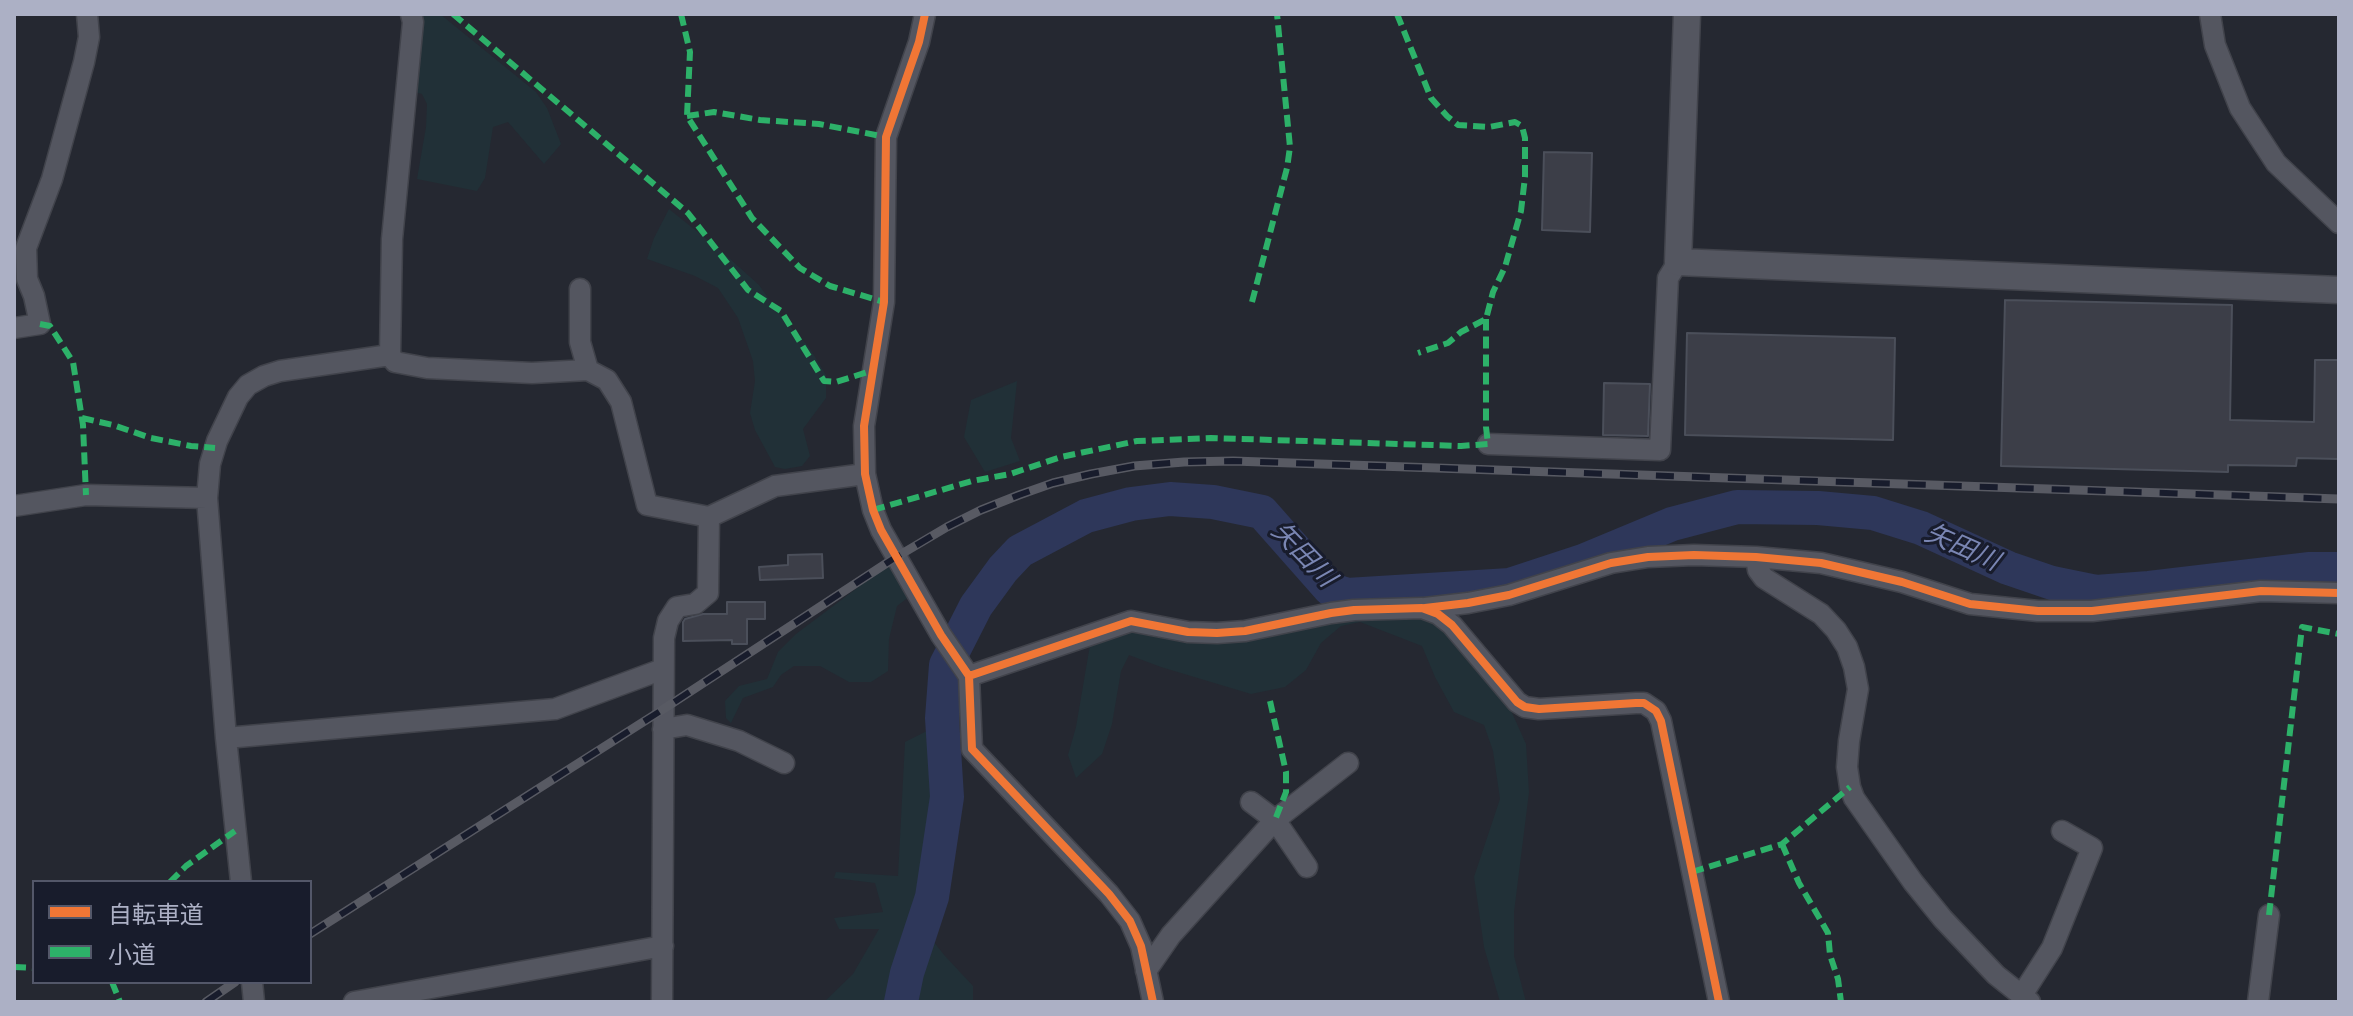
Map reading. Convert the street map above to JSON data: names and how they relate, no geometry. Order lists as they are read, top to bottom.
{
  "water": ["矢田川"],
  "legend": ["自転車道", "小道"]
}
